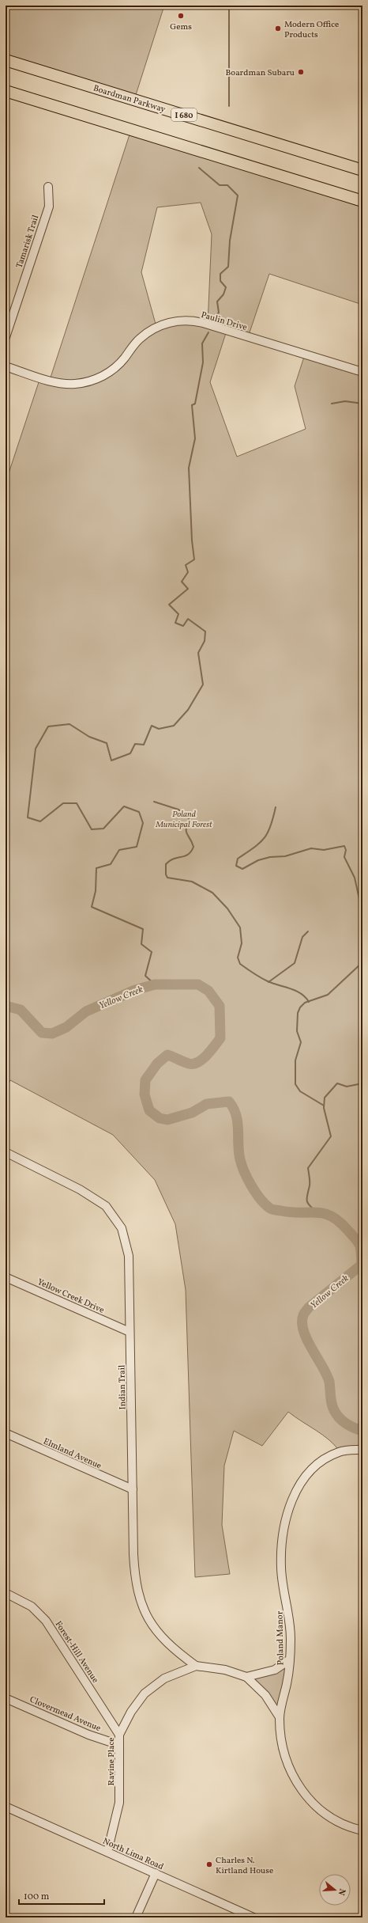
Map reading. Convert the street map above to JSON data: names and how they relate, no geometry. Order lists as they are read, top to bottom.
{
  "streets": {
    "highway": ["Boardman Parkway", "I 680"],
    "street": [
      "Tamarisk Trail",
      "Paulin Drive",
      "Yellow Creek Drive",
      "Indian Trail",
      "Elmland Avenue",
      "Poland Manor",
      "Forest-Hill Avenue",
      "Clovermead Avenue",
      "Ravine Place",
      "North Lima Road"
    ]
  },
  "crossings": [
    ["Yellow Creek Drive", "Indian Trail"],
    ["Indian Trail", "Elmland Avenue"],
    ["Indian Trail", "Ravine Place"],
    ["Poland Manor", "Ravine Place"],
    ["Forest-Hill Avenue", "Ravine Place"],
    ["Clovermead Avenue", "Ravine Place"],
    ["Ravine Place", "North Lima Road"]
  ],
  "water": ["Yellow Creek"],
  "parks": ["Poland Municipal Forest"],
  "places": [
    "Gems",
    "Modern Office Products",
    "Boardman Subaru",
    "Charles N. Kirtland House"
  ],
  "scale_bar": "100 m",
  "north": "right"
}
